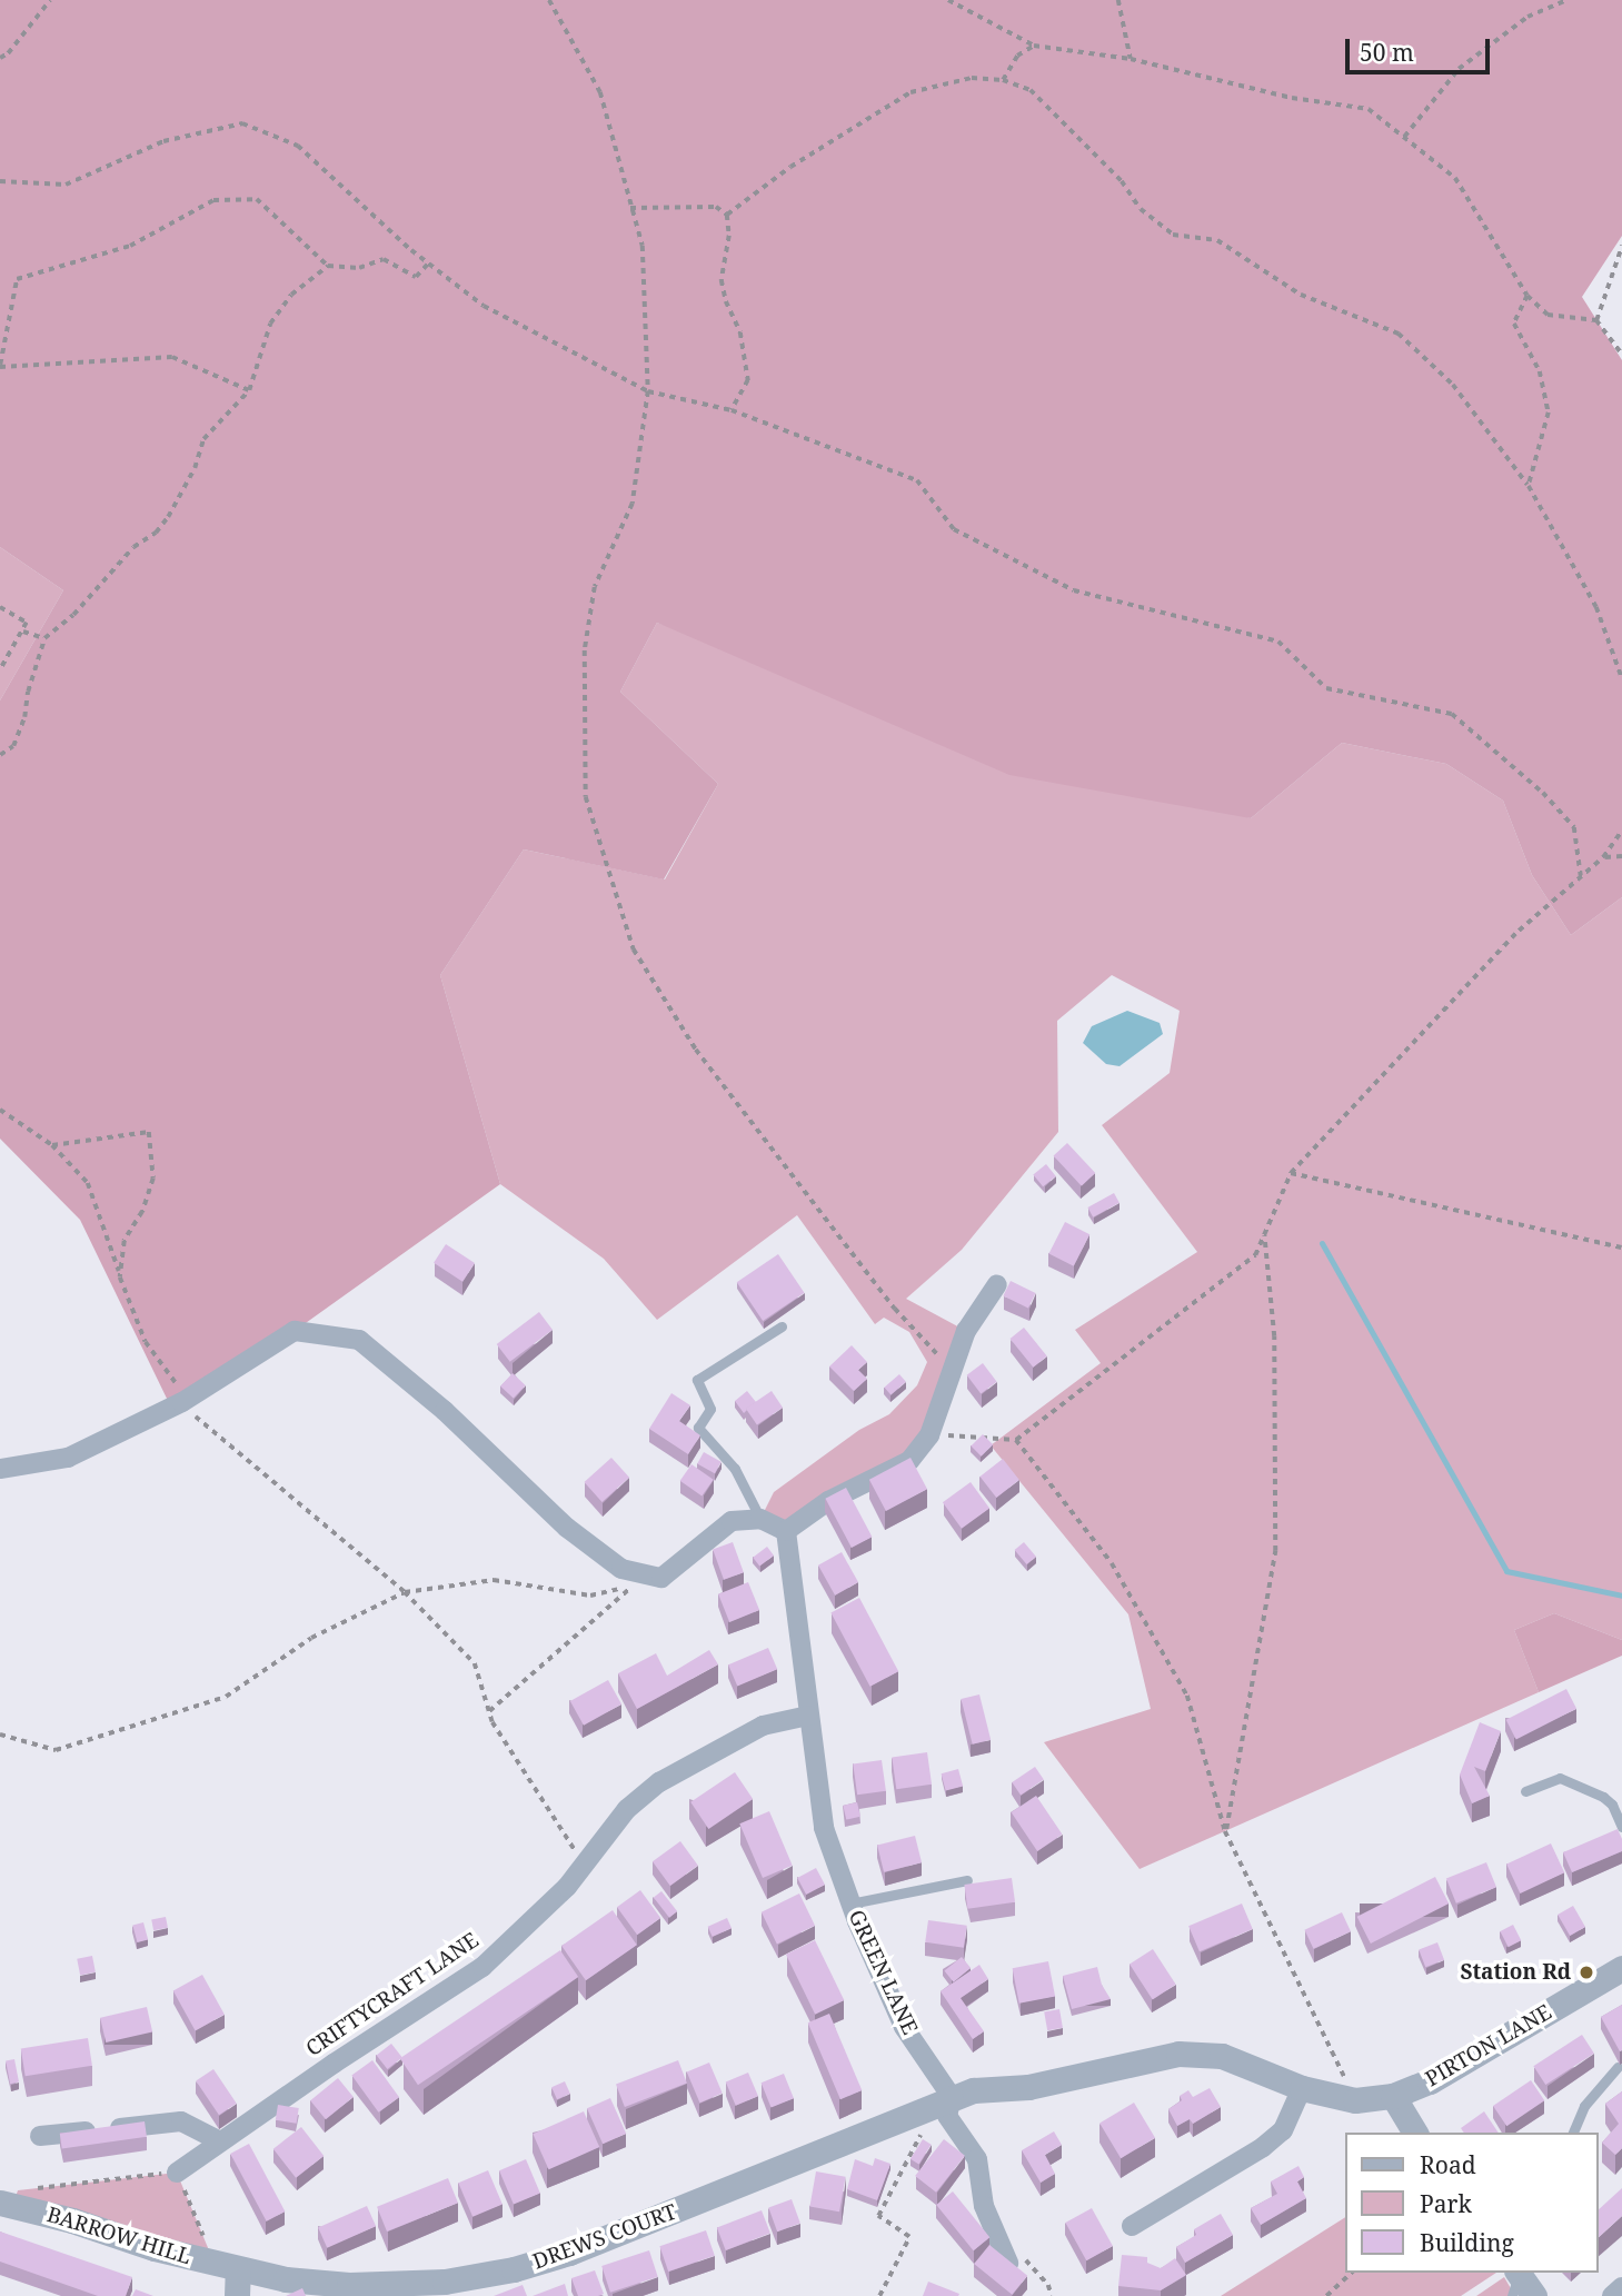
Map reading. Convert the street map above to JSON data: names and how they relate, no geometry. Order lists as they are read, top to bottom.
{
  "streets": {
    "street": [
      "GREEN LANE",
      "CRIFTYCRAFT LANE",
      "PIRTON LANE",
      "BARROW HILL",
      "DREWS COURT"
    ]
  },
  "crossings": [
    ["GREEN LANE", "CRIFTYCRAFT LANE"],
    ["GREEN LANE", "DREWS COURT"],
    ["BARROW HILL", "DREWS COURT"]
  ],
  "places": ["Station Rd"],
  "legend": ["Road", "Park", "Building"],
  "scale_bar": "50 m"
}
